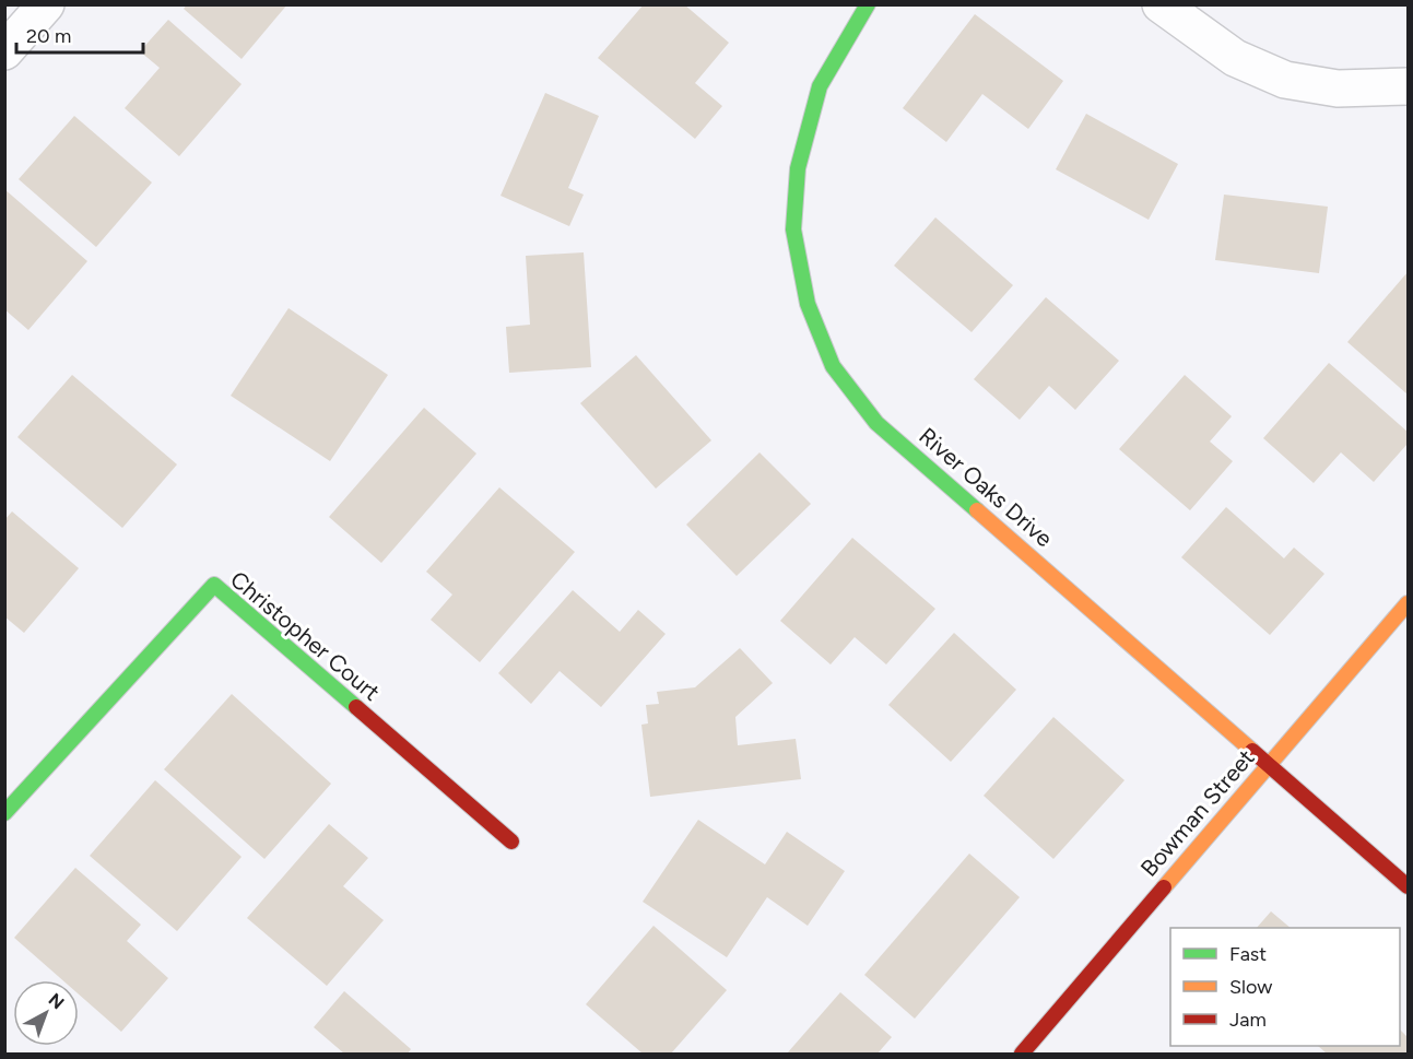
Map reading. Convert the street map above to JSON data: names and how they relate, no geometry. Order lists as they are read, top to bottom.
{
  "streets": {
    "street": ["River Oaks Drive", "Christopher Court", "Bowman Street"]
  },
  "crossings": [
    ["River Oaks Drive", "Bowman Street"]
  ],
  "legend": ["Fast", "Slow", "Jam"],
  "scale_bar": "20 m",
  "north": "top right"
}
